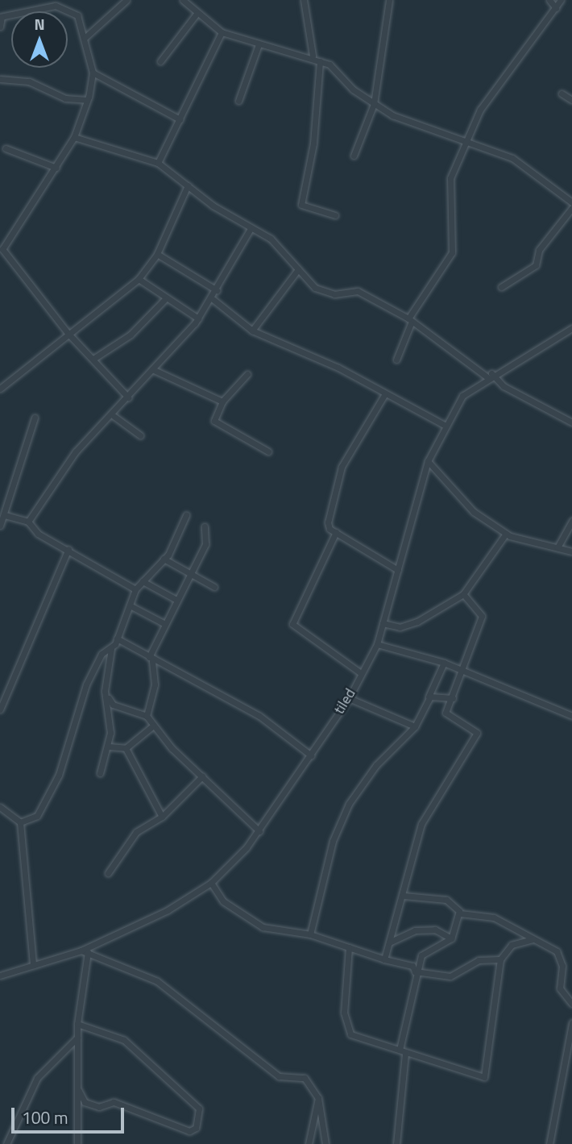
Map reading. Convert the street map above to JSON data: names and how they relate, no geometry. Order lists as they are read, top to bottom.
{
  "streets": {
    "street": ["tiled"]
  },
  "scale_bar": "100 m",
  "north": "top"
}
